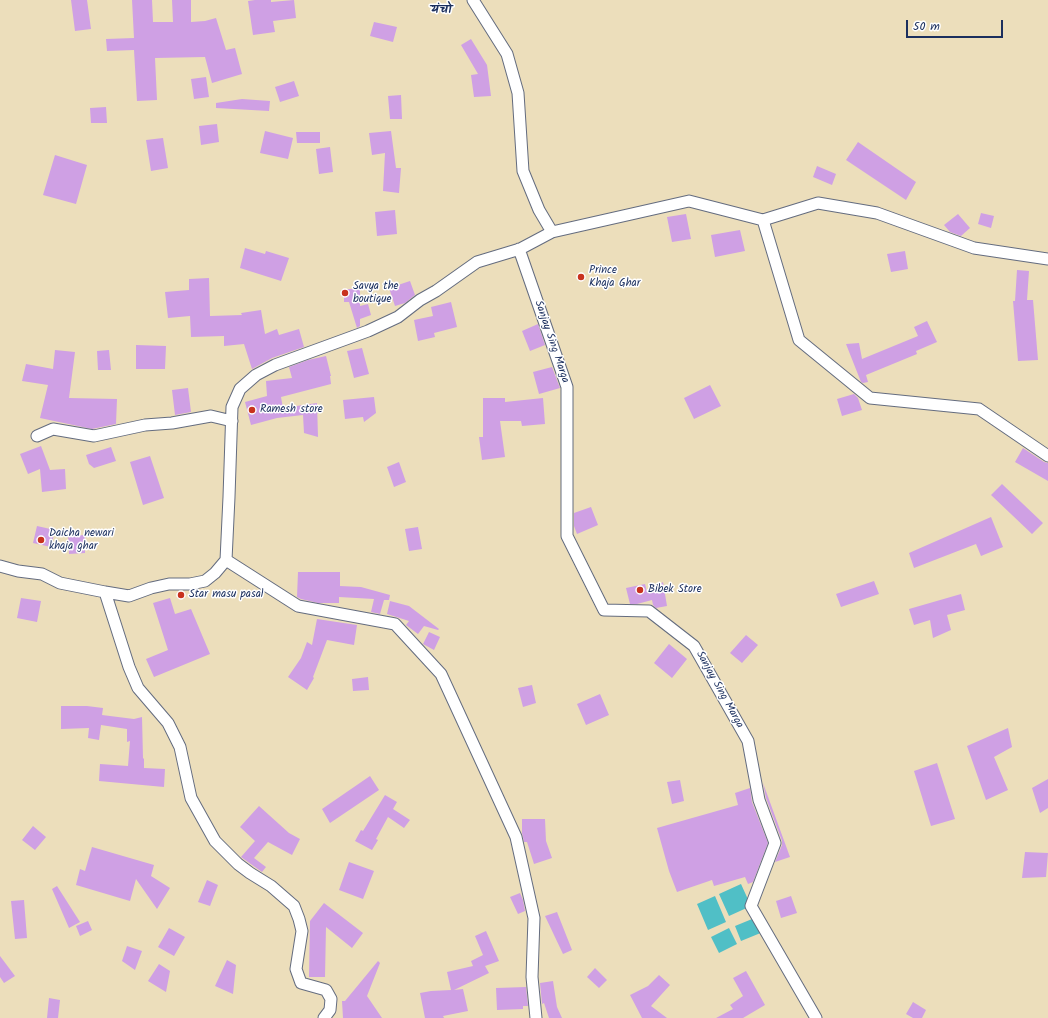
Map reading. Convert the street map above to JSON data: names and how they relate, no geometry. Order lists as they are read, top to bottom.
{
  "streets": {
    "street": ["Sanjay Sing Marga"]
  },
  "districts": ["यंचो"],
  "places": [
    "Prince Khaja Ghar",
    "Savya the boutique",
    "Ramesh store",
    "Daicha newari khaja ghar",
    "Bibek Store",
    "Star masu pasal"
  ],
  "scale_bar": "50 m"
}
